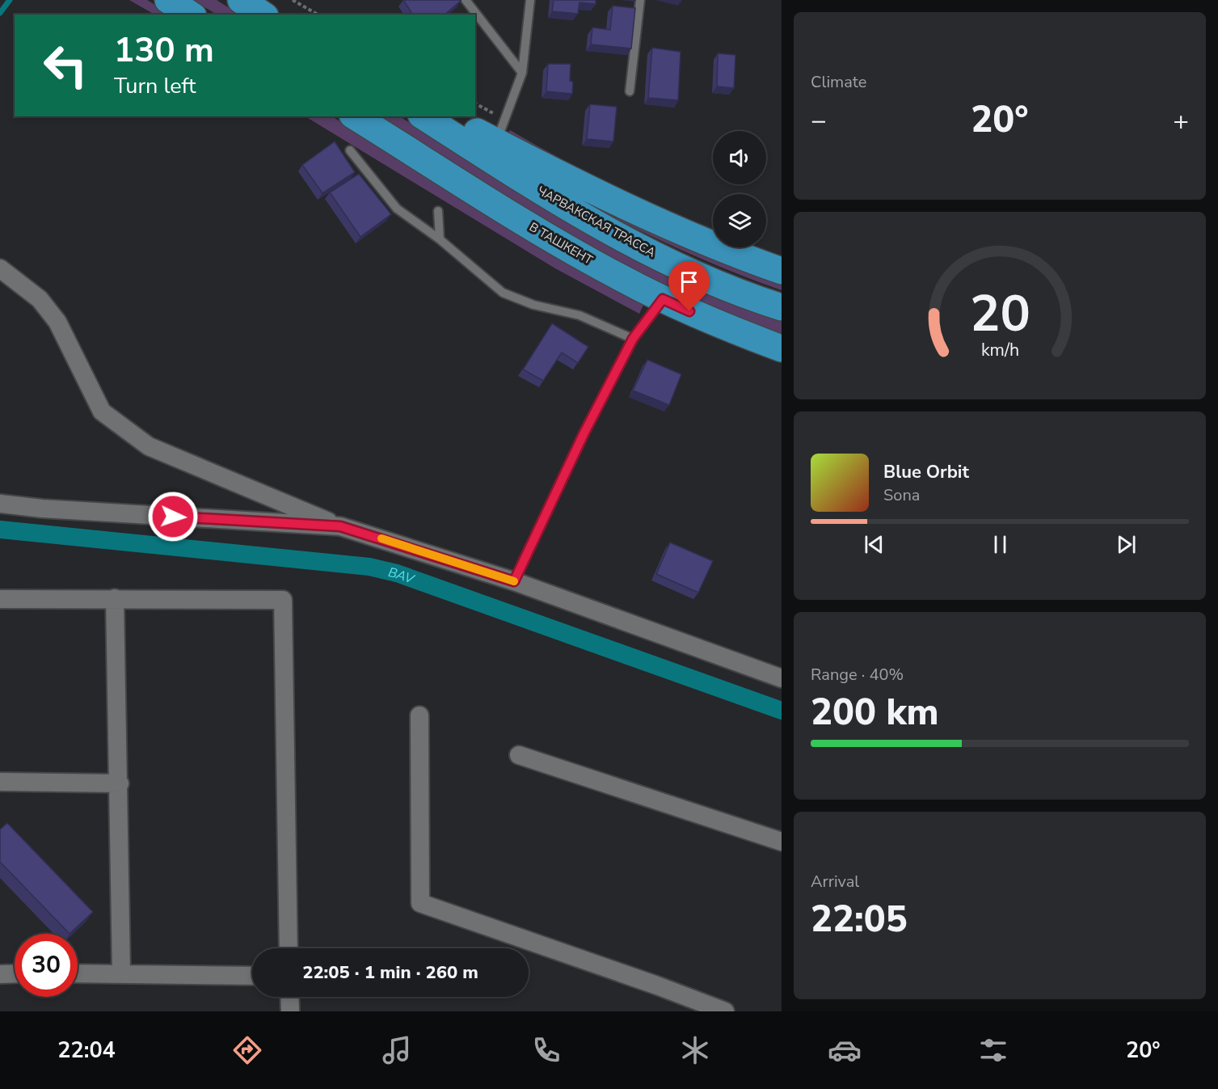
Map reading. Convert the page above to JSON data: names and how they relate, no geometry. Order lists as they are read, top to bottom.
{
  "streets": {
    "highway": ["ЧАРВАКСКАЯ ТРАССА", "В ТАШКЕНТ"]
  },
  "water": ["BAV"],
  "page": {
    "tile": [
      "Climate",
      ["Range · 40%", "200 km"],
      ["Arrival", "22:05"]
    ],
    "turn": ["130 m", "Turn left"],
    "heat": ["−", "20°", "+"],
    "song": ["Blue Orbit", "Sona"],
    "limit": "30",
    "trip": "22:05 · 1 min · 260 m",
    "tabs": ["22:04", "20°"],
    "gauge": ["20", "km/h"]
  }
}
